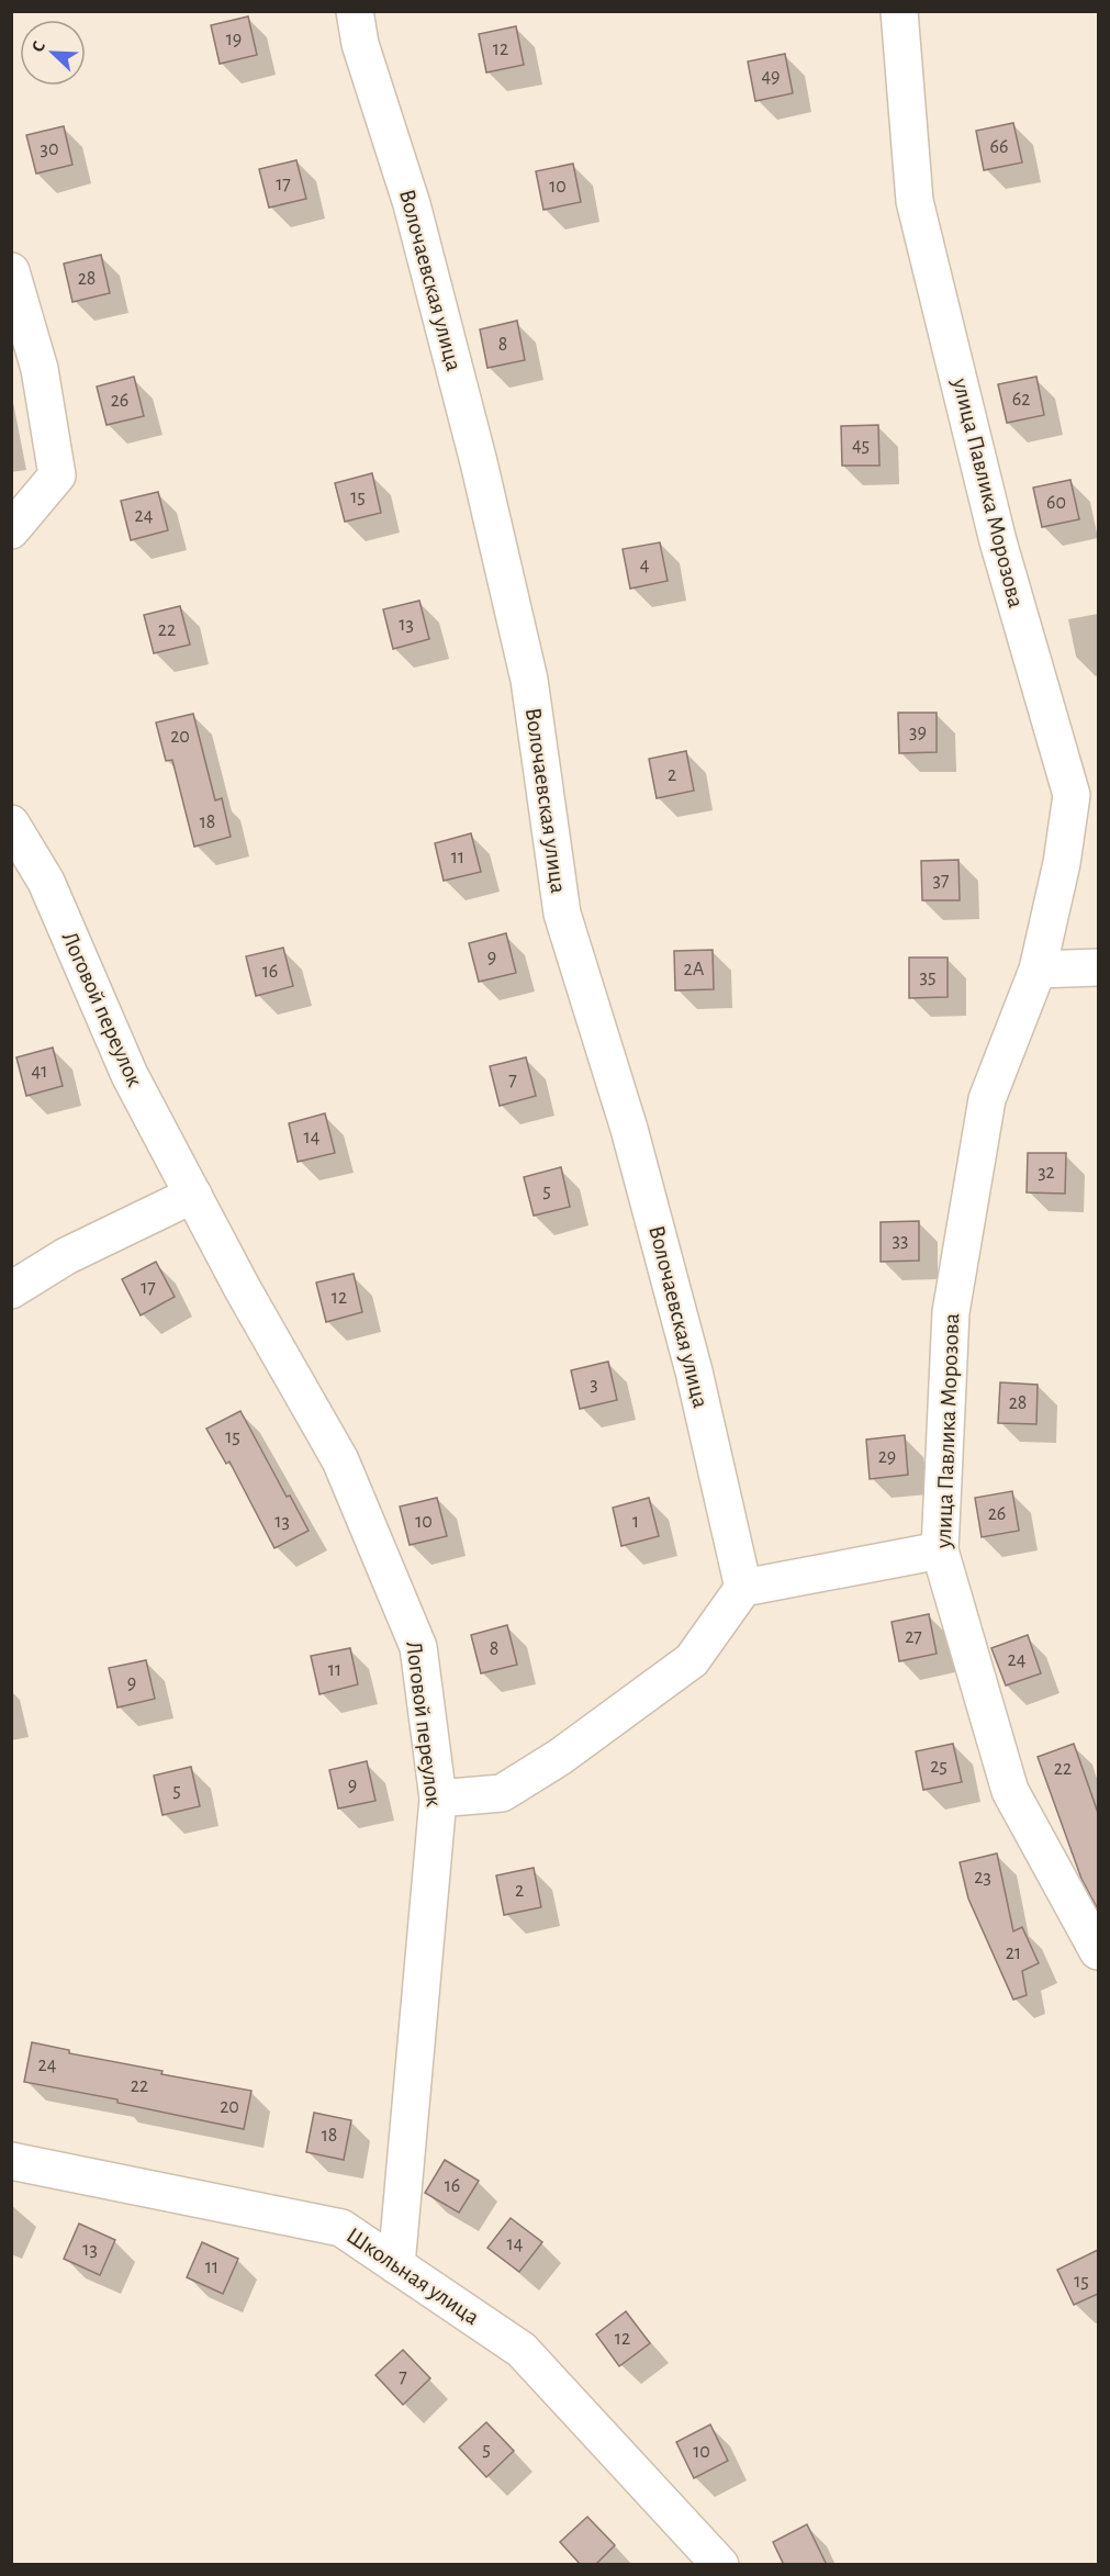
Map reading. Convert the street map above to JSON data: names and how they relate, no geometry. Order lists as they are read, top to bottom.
{
  "streets": {
    "street": [
      "Волочаевская улица",
      "улица Павлика Морозова",
      "Логовой переулок",
      "Школьная улица"
    ]
  },
  "crossings": [
    ["Логовой переулок", "Школьная улица"]
  ],
  "house_numbers": [
    "19",
    "12",
    "49",
    "66",
    "30",
    "17",
    "10",
    "28",
    "8",
    "62",
    "26",
    "45",
    "15",
    "60",
    "24",
    "4",
    "13",
    "22",
    "39",
    "20",
    "2",
    "18",
    "11",
    "37",
    "9",
    "2А",
    "16",
    "35",
    "41",
    "7",
    "14",
    "32",
    "5",
    "33",
    "17",
    "12",
    "3",
    "28",
    "15",
    "29",
    "26",
    "13",
    "10",
    "1",
    "27",
    "8",
    "24",
    "11",
    "9",
    "25",
    "22",
    "9",
    "5",
    "23",
    "2",
    "21",
    "24",
    "22",
    "20",
    "18",
    "16",
    "14",
    "13",
    "11",
    "15",
    "12",
    "7",
    "5",
    "10"
  ],
  "north": "top left"
}
